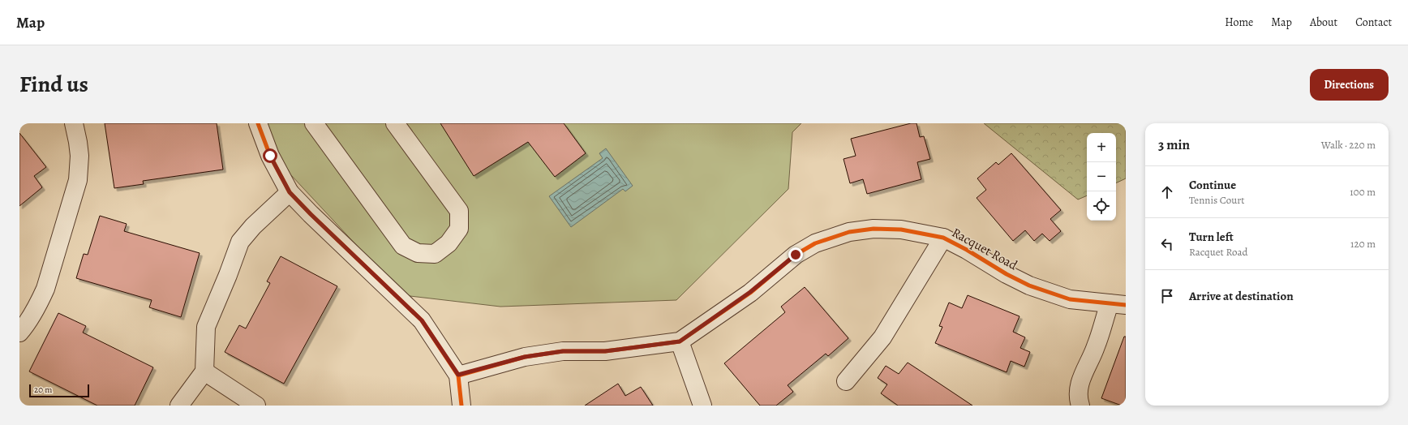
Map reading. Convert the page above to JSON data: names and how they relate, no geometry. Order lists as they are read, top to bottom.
{
  "streets": {
    "street": ["Racquet Road"]
  },
  "scale_bar": "20 m",
  "page": {
    "header": "Map",
    "nav": [
      "Home",
      "Map",
      "About",
      "Contact"
    ],
    "title": "Find us",
    "buttons": "Directions",
    "heading": ["3 min", "Walk · 220 m"],
    "map_buttons": ["+", "−"],
    "list": [
      ["Continue", "Tennis Court", "100 m"],
      ["Turn left", "Racquet Road", "120 m"],
      "Arrive at destination"
    ],
    "scale": "20 m"
  }
}
